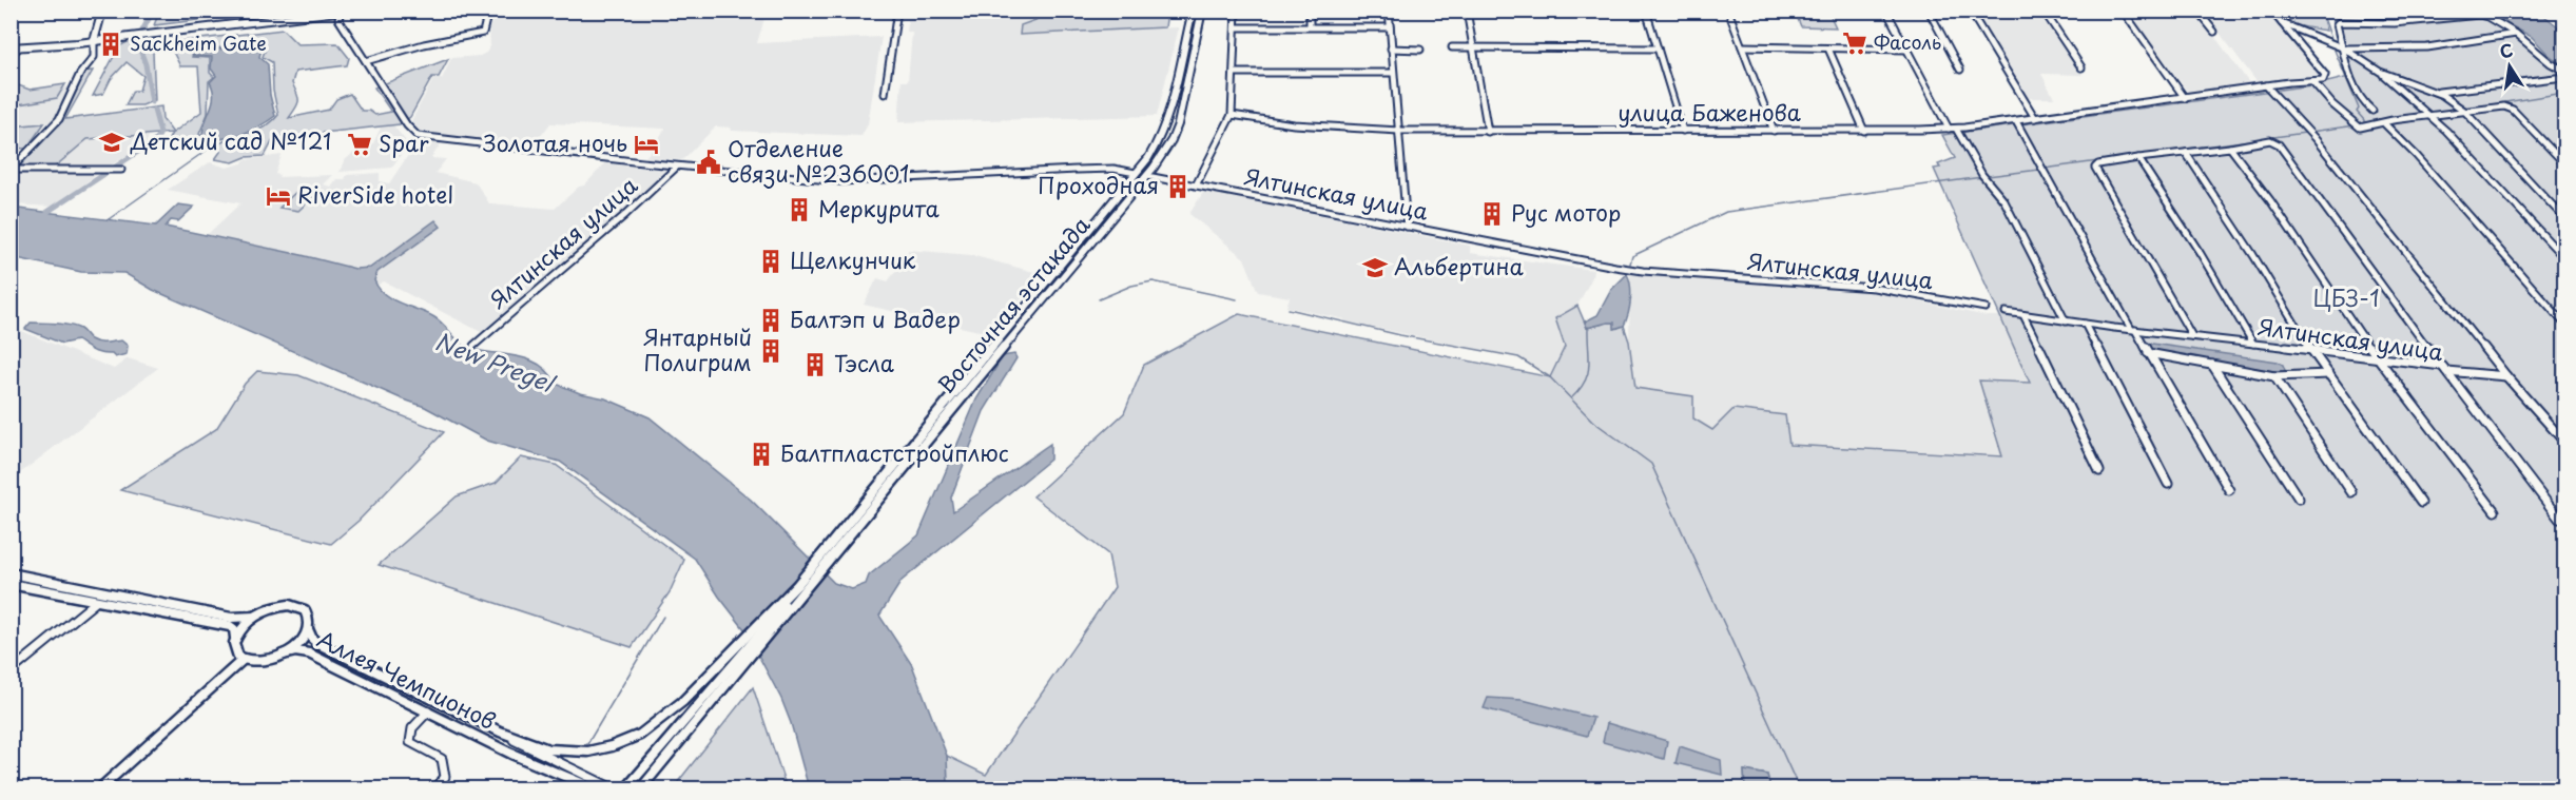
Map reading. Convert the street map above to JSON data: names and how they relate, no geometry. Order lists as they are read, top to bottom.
{
  "streets": {
    "main road": ["Ялтинская улица", "Восточная эстакада", "Аллея Чемпионов"],
    "street": ["улица Баженова"]
  },
  "crossings": [
    ["Ялтинская улица", "Восточная эстакада"],
    ["Восточная эстакада", "Аллея Чемпионов"]
  ],
  "water": ["New Pregel"],
  "parks": ["ЦБЗ-1"],
  "places": {
    "supermarket": ["Фасоль", "Spar"],
    "building": [
      "Sackheim Gate",
      "Проходная",
      "Меркурита",
      "Рус мотор",
      "Щелкунчик",
      "Балтэп и Вадер",
      "Янтарный Полигрим",
      "Тэсла",
      "Балтпластстройплюс"
    ],
    "school or university": ["Детский сад №121", "Альбертина"],
    "hotel": ["Золотая ночь", "RiverSide hotel"],
    "public building": ["Отделение связи №236001"]
  },
  "north": "top"
}
